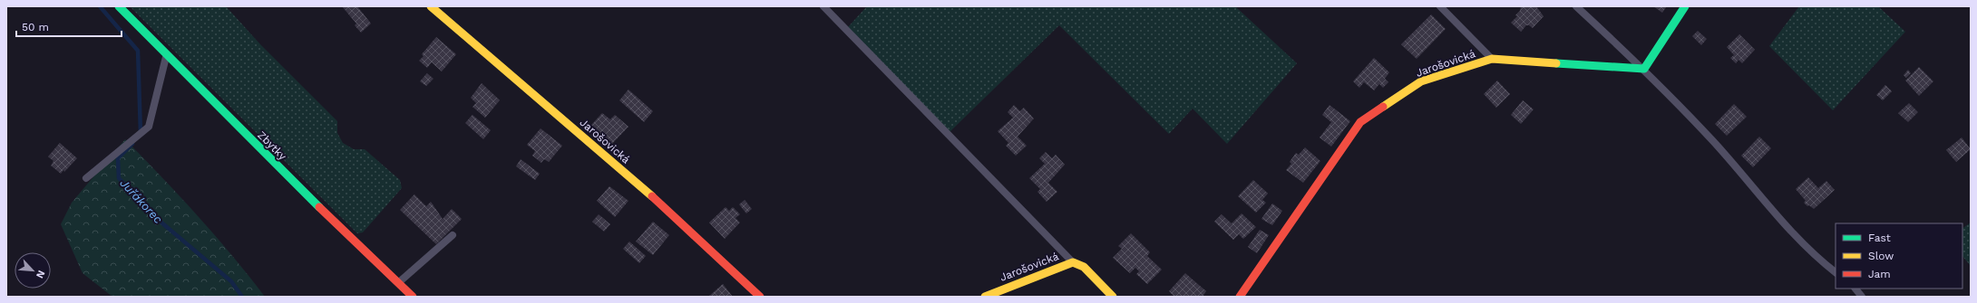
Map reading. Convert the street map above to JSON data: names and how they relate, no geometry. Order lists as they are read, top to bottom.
{
  "streets": {
    "street": ["Jarošovická", "Zbytky"]
  },
  "water": ["Juřákorec"],
  "legend": ["Fast", "Slow", "Jam"],
  "scale_bar": "50 m",
  "north": "bottom right"
}
